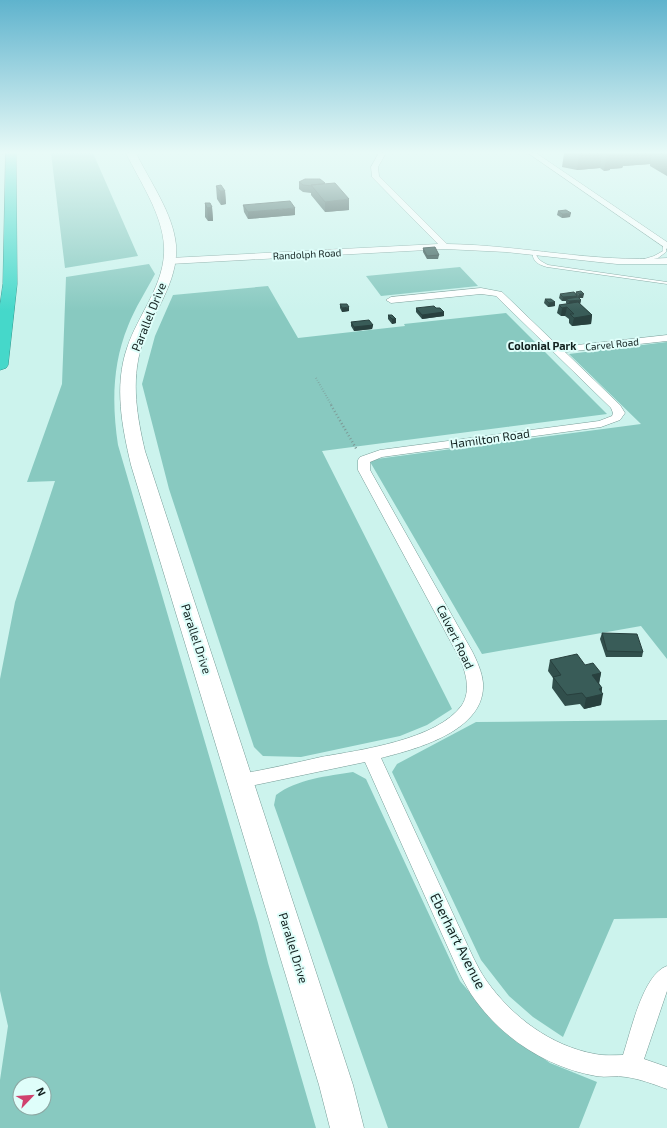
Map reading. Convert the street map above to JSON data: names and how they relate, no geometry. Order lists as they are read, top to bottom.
{
  "streets": {
    "street": [
      "Randolph Road",
      "Parallel Drive",
      "Carvel Road",
      "Hamilton Road",
      "Calvert Road",
      "Eberhart Avenue"
    ]
  },
  "crossings": [
    ["Randolph Road", "Parallel Drive"],
    ["Parallel Drive", "Calvert Road"],
    ["Carvel Road", "Hamilton Road"],
    ["Hamilton Road", "Calvert Road"],
    ["Calvert Road", "Eberhart Avenue"]
  ],
  "districts": ["Colonial Park"],
  "north": "top right"
}
